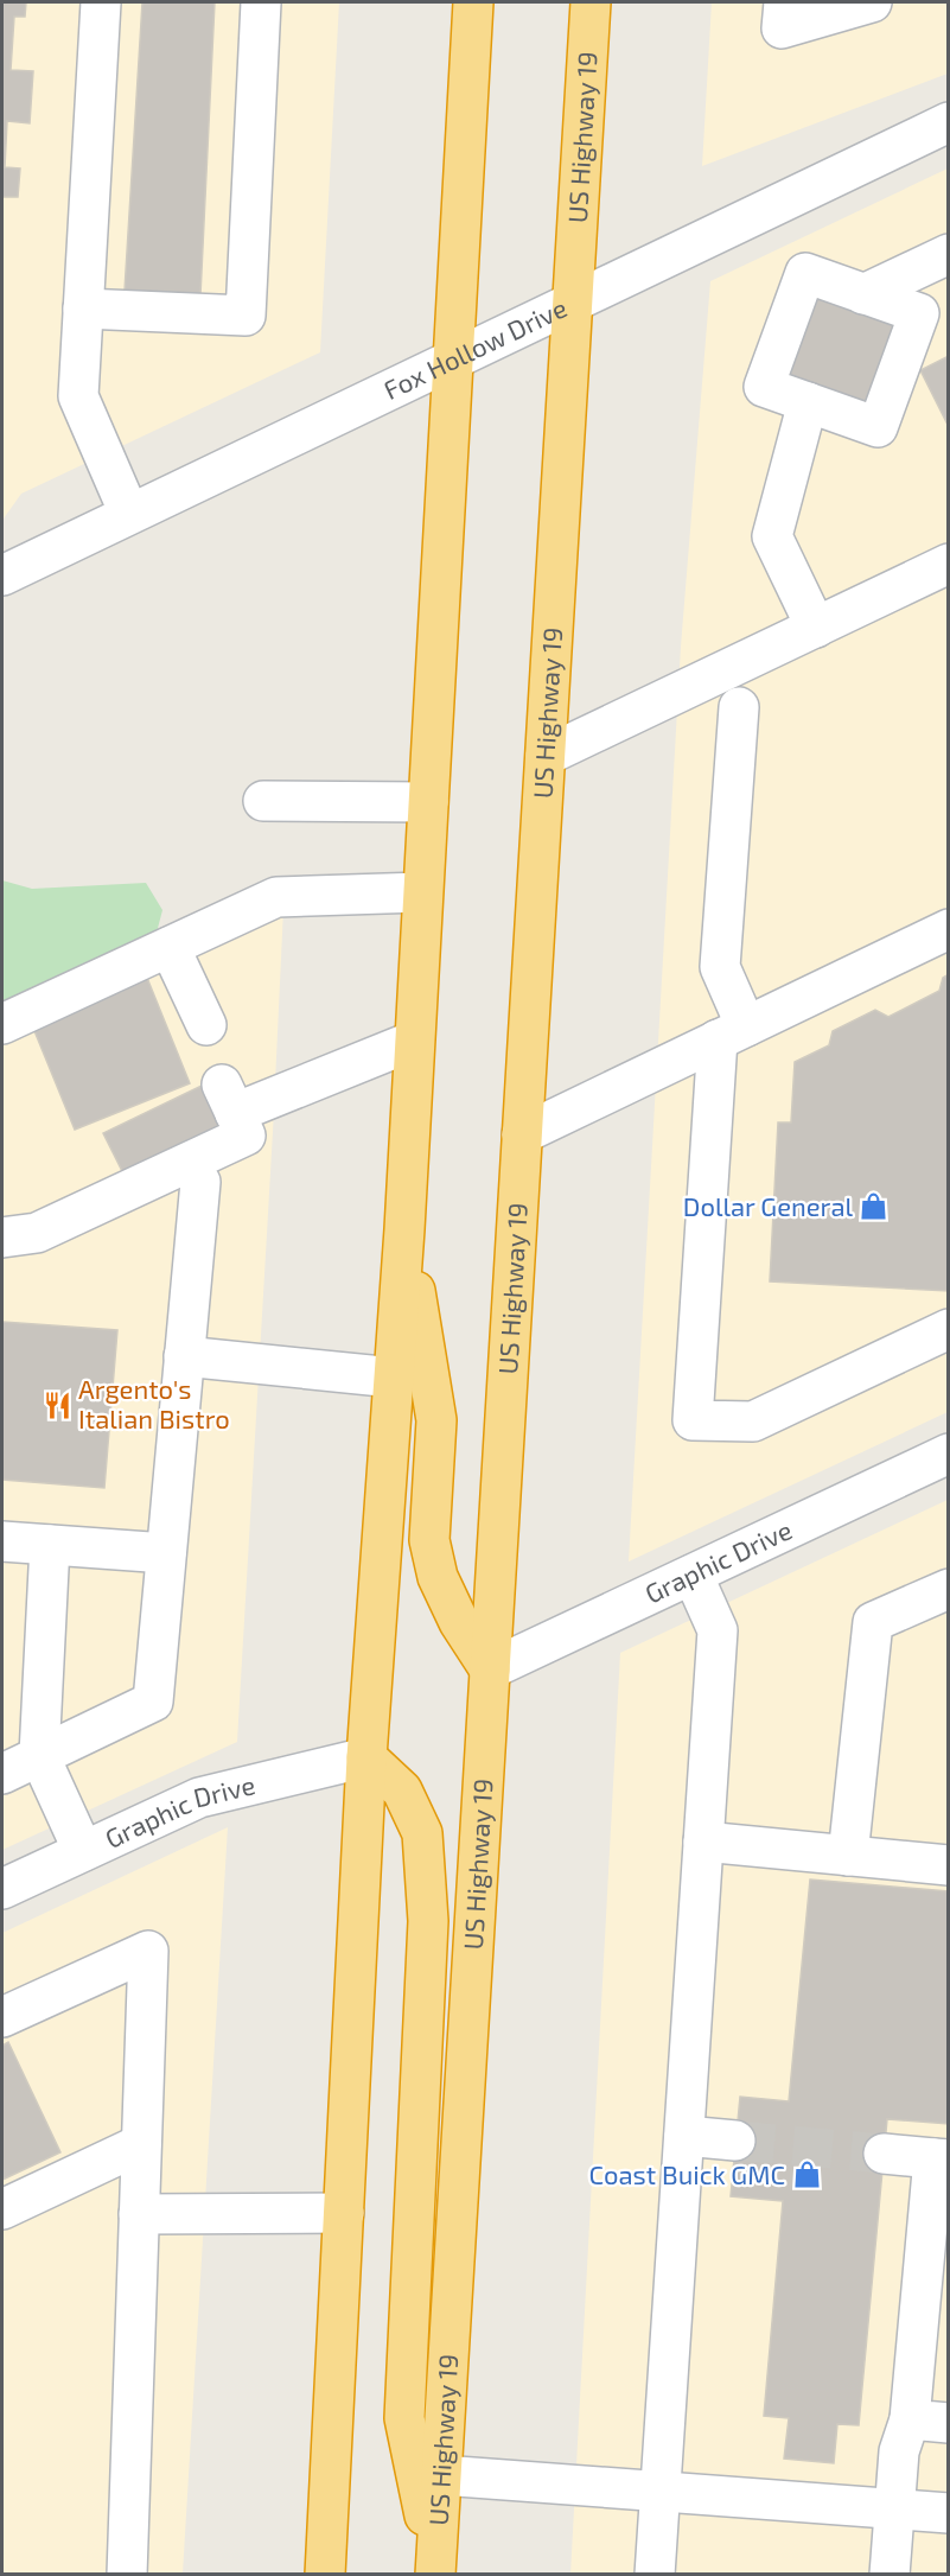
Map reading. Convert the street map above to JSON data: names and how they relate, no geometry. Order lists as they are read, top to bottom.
{
  "streets": {
    "highway": ["US Highway 19"],
    "street": ["Fox Hollow Drive", "Graphic Drive"]
  },
  "crossings": [
    ["US Highway 19", "Fox Hollow Drive"],
    ["US Highway 19", "Graphic Drive"]
  ],
  "places": {
    "shop": ["Dollar General", "Coast Buick GMC"],
    "restaurant": ["Argento's Italian Bistro"]
  }
}
